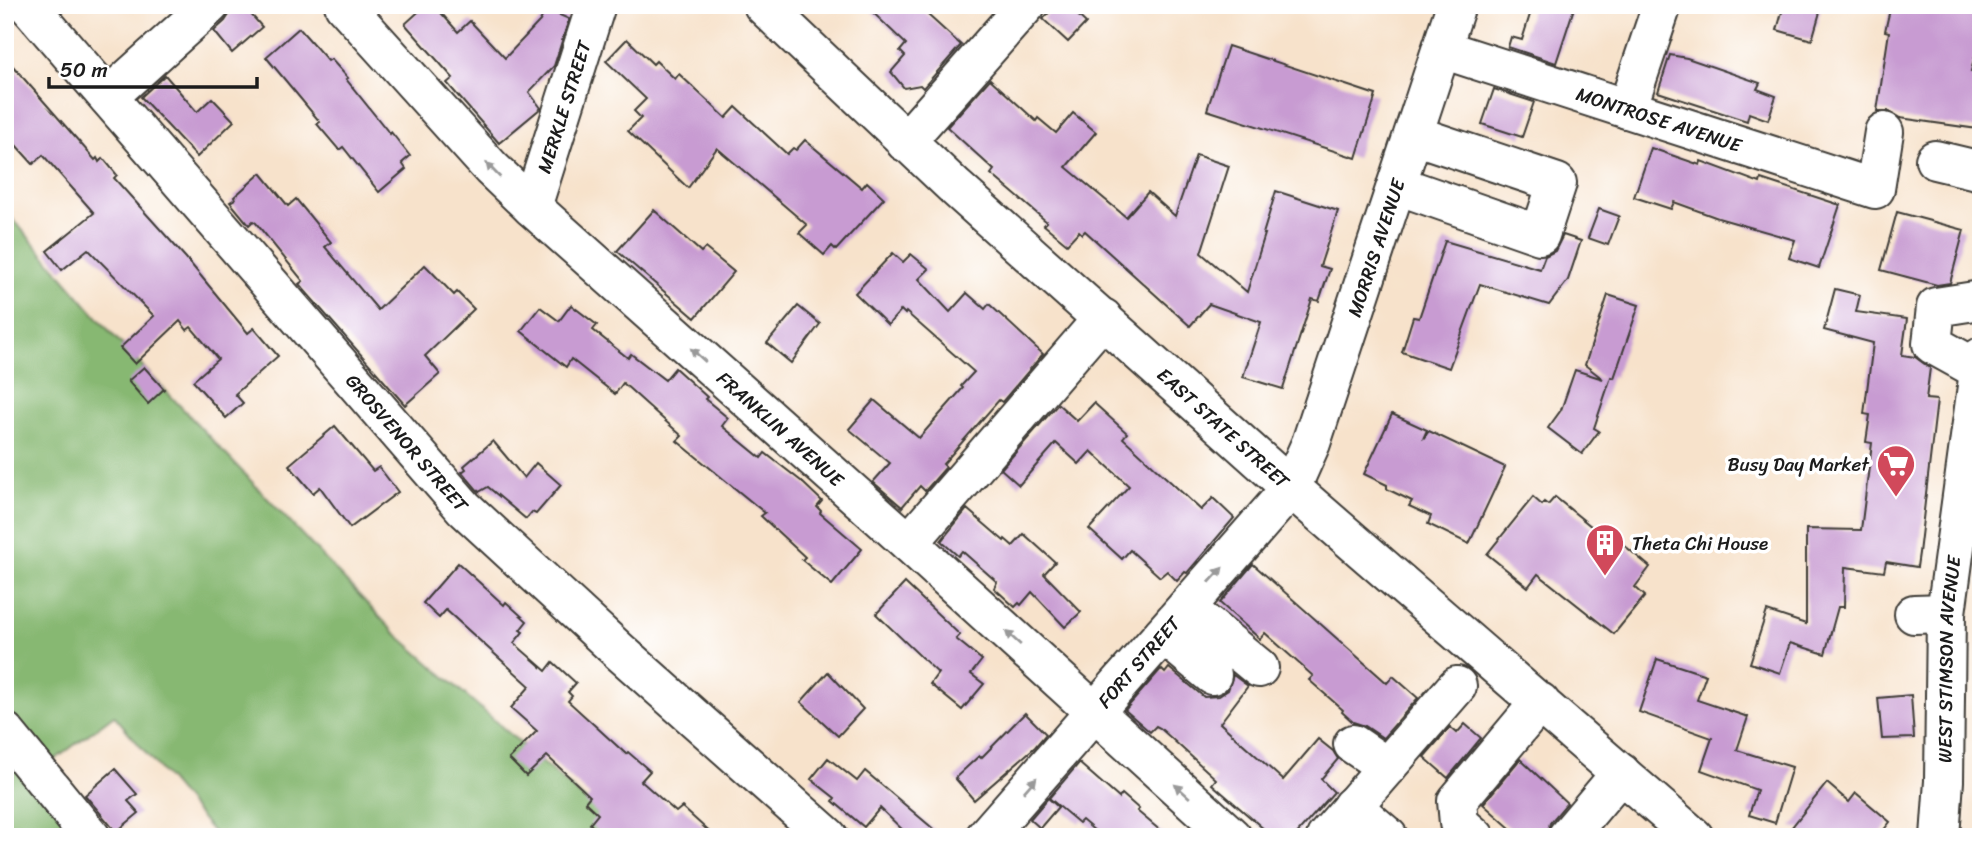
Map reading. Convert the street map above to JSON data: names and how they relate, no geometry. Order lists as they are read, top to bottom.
{
  "streets": {
    "street": [
      "MERKLE STREET",
      "MONTROSE AVENUE",
      "MORRIS AVENUE",
      "EAST STATE STREET",
      "FRANKLIN AVENUE",
      "GROSVENOR STREET",
      "WEST STIMSON AVENUE",
      "FORT STREET"
    ]
  },
  "crossings": [
    ["MERKLE STREET", "FRANKLIN AVENUE"],
    ["MONTROSE AVENUE", "MORRIS AVENUE"],
    ["MORRIS AVENUE", "EAST STATE STREET"],
    ["MORRIS AVENUE", "FORT STREET"],
    ["EAST STATE STREET", "FORT STREET"],
    ["FRANKLIN AVENUE", "FORT STREET"]
  ],
  "one_way": ["FRANKLIN AVENUE"],
  "places": {
    "supermarket": ["Busy Day Market"],
    "building": ["Theta Chi House"]
  },
  "scale_bar": "50 m"
}
